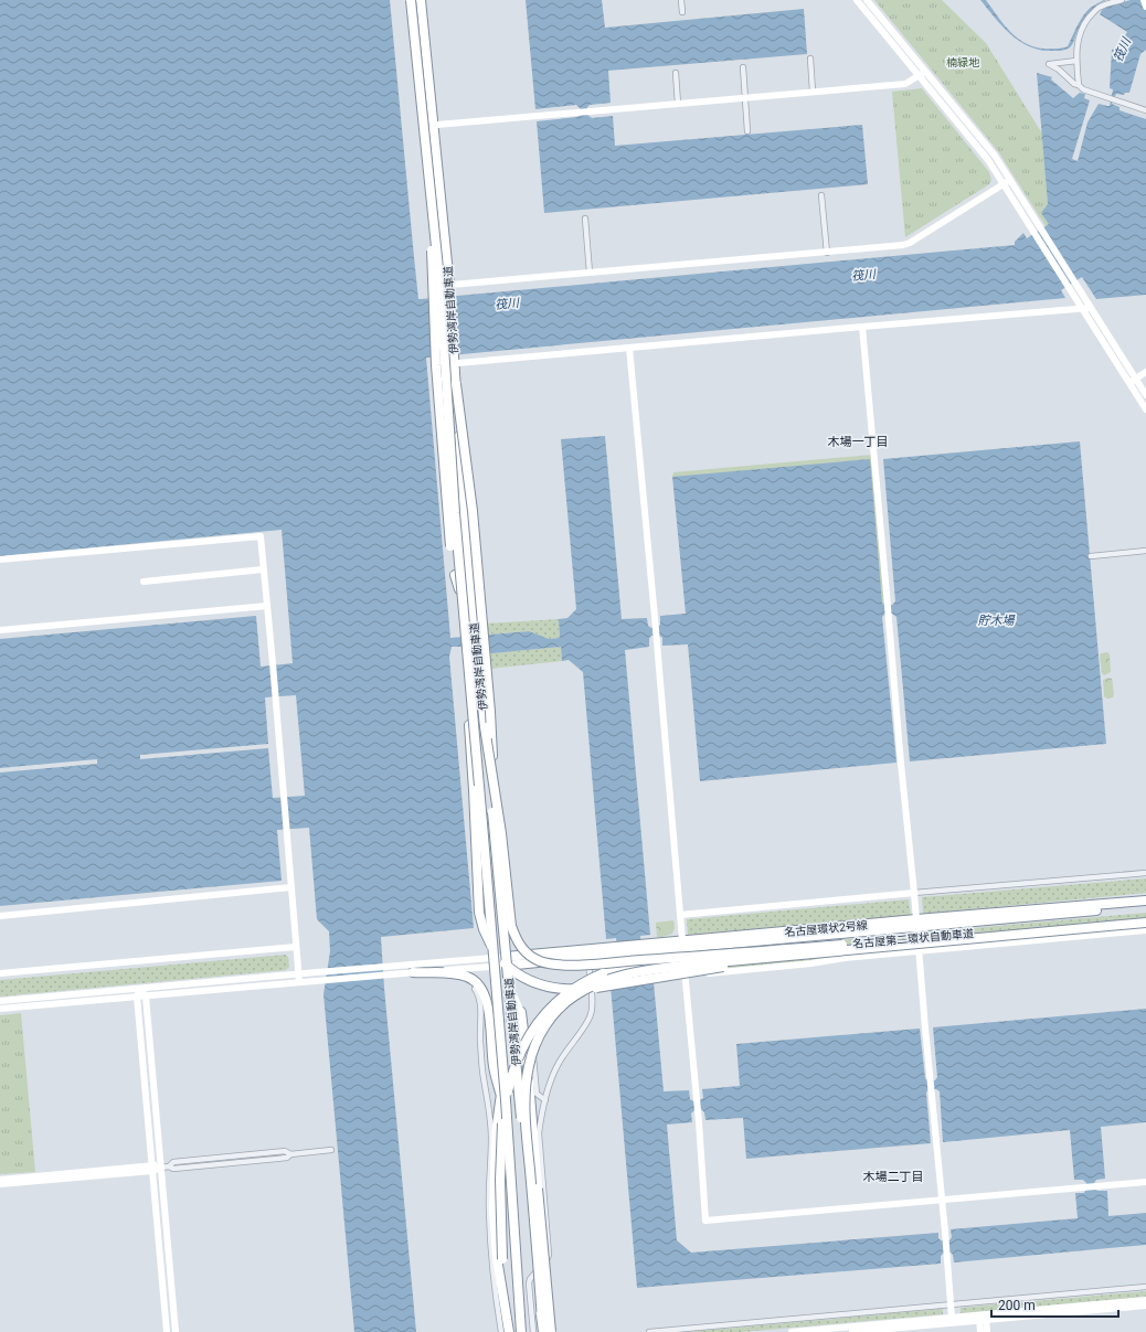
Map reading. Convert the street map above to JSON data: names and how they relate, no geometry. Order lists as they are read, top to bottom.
{
  "streets": {
    "highway": ["伊勢湾岸自動車道", "名古屋環状2号線", "名古屋第二環状自動車道"]
  },
  "districts": ["木場一丁目", "木場二丁目"],
  "water": ["筏川", "貯木場"],
  "parks": ["楠緑地"],
  "scale_bar": "200 m"
}
